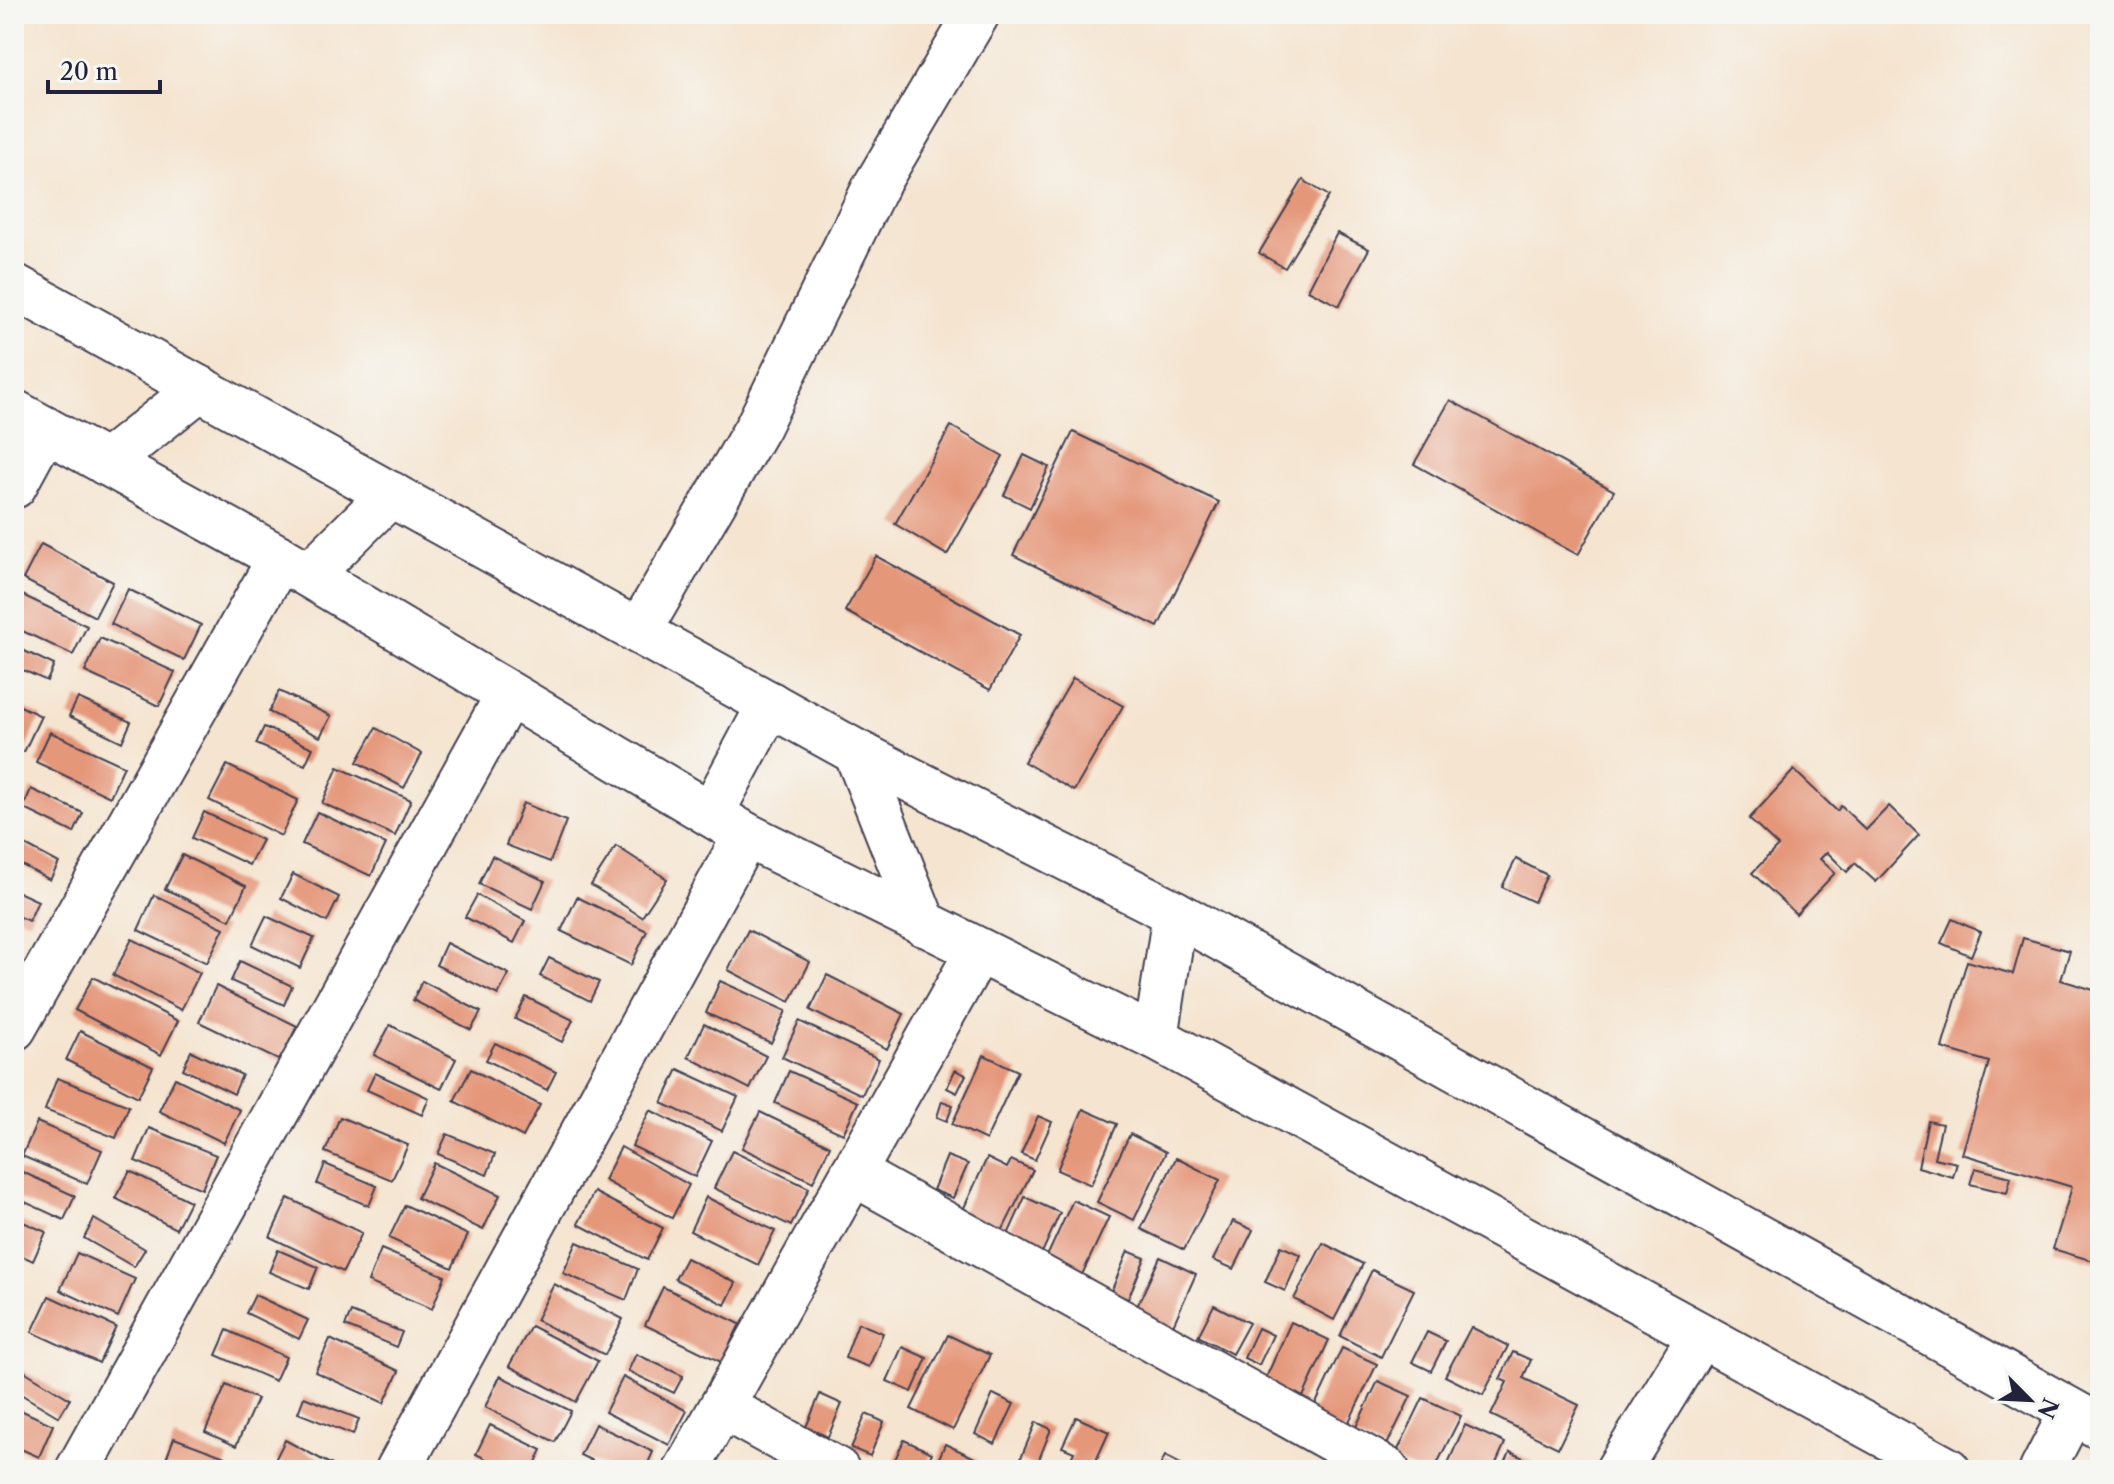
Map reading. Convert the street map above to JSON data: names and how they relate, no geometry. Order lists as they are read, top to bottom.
{
  "scale_bar": "20 m",
  "north": "bottom right"
}
